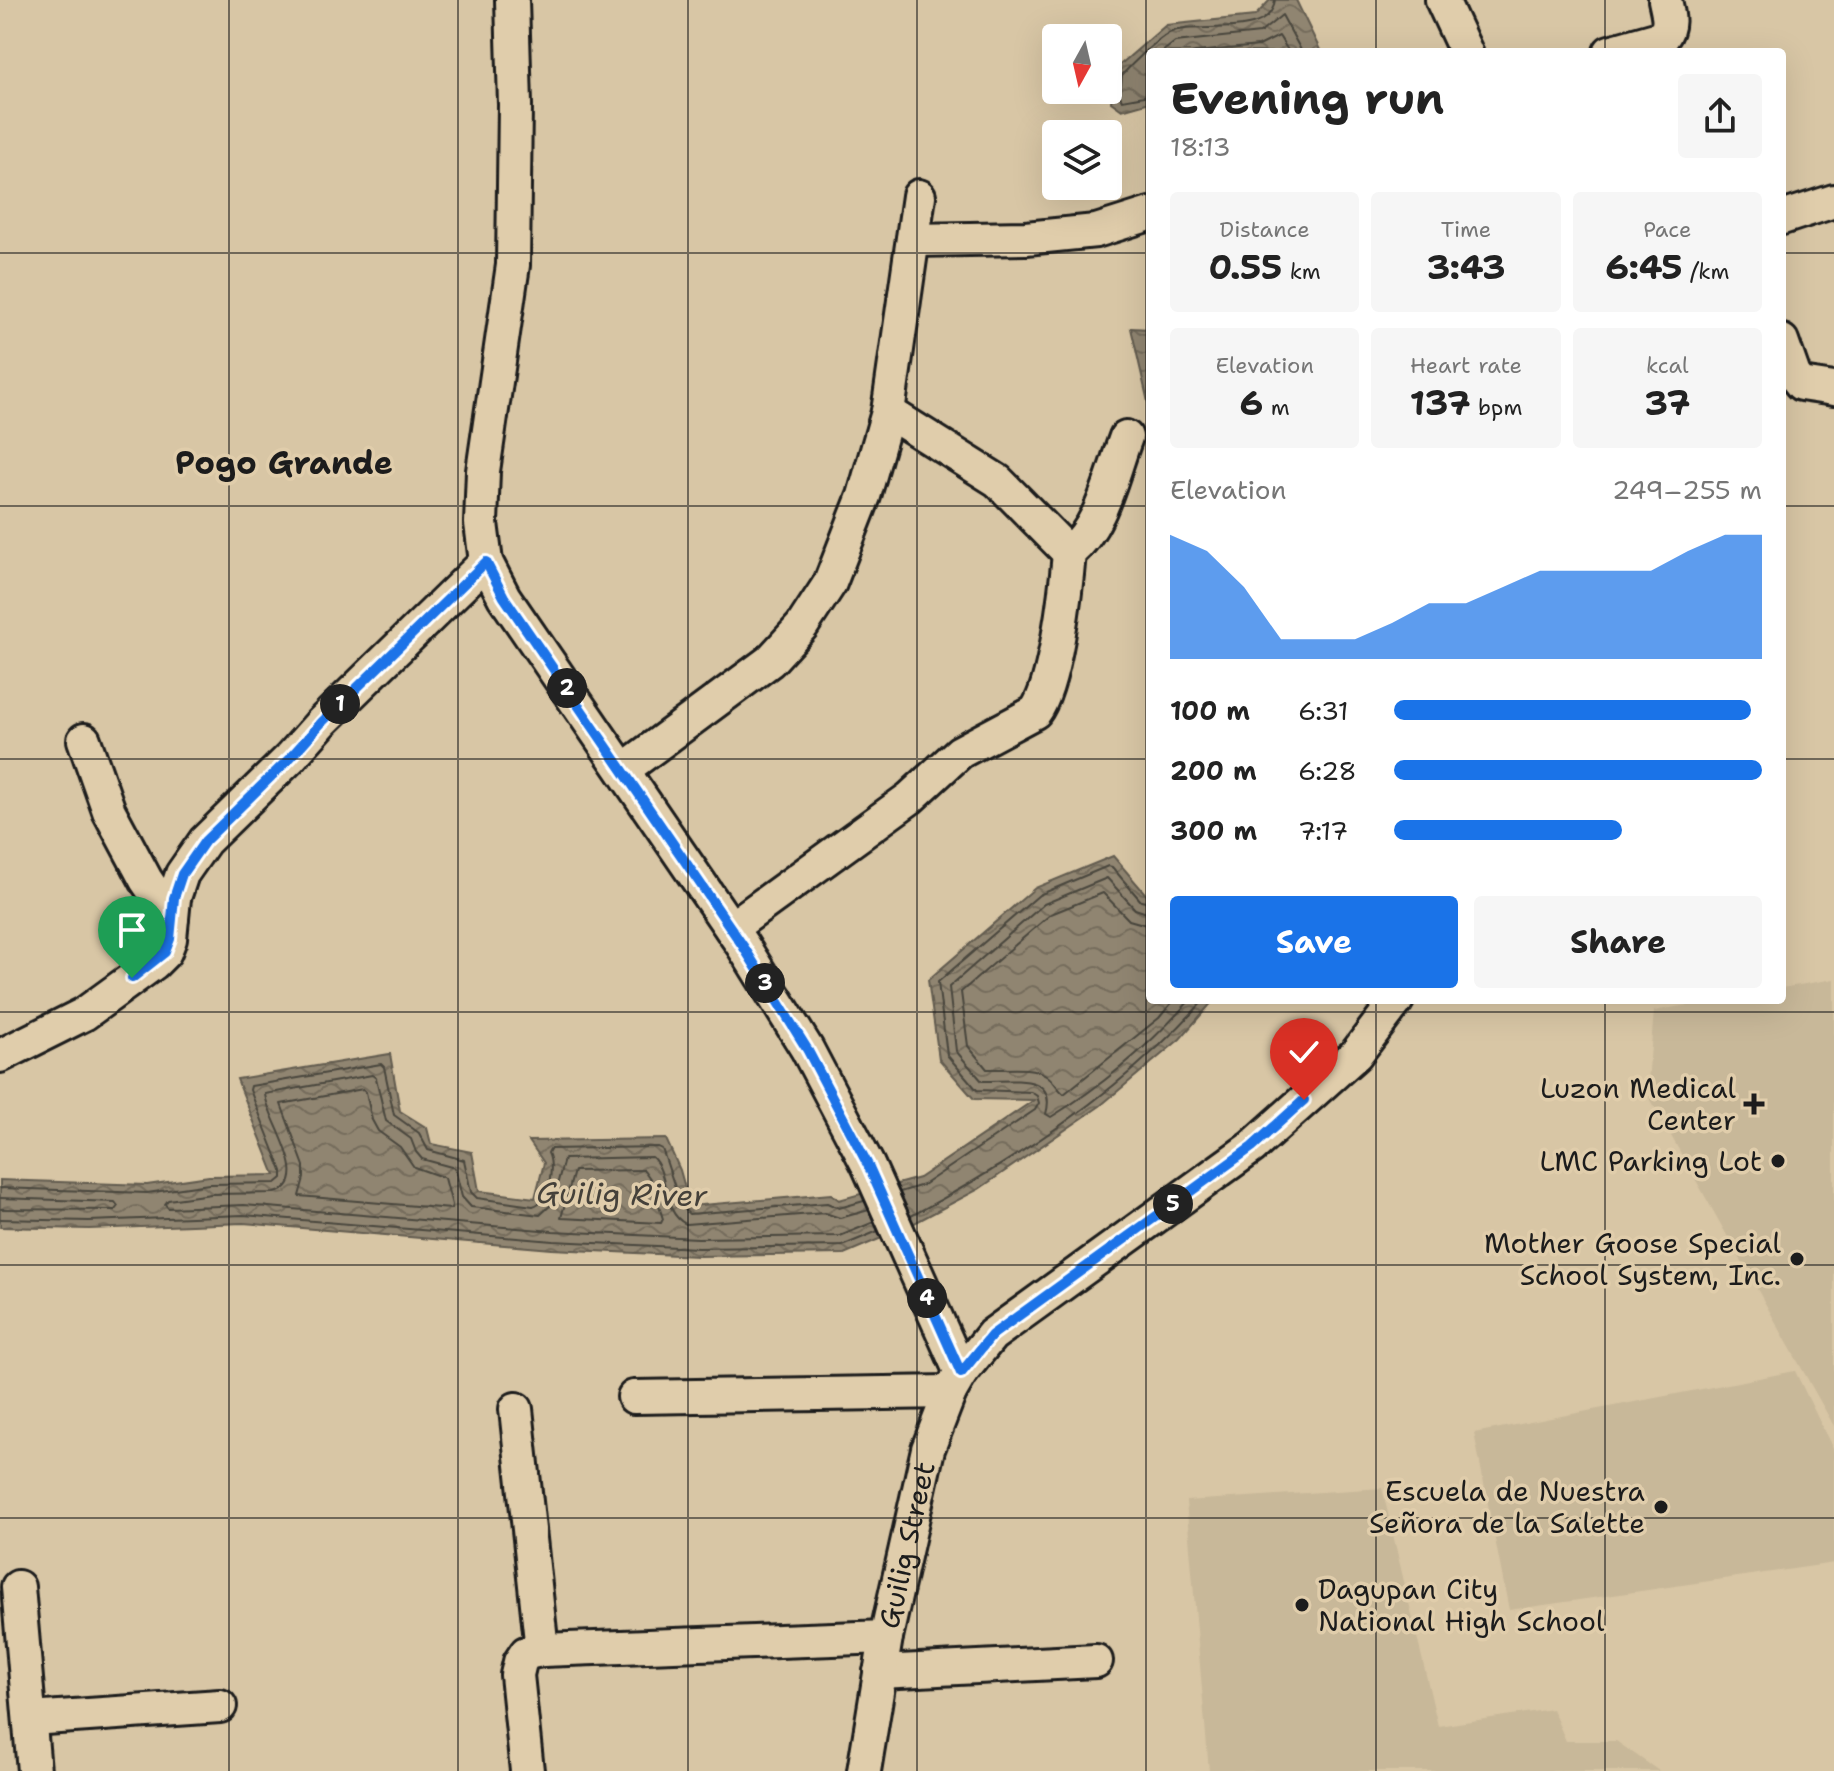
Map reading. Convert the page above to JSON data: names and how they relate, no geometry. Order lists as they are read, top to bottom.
{
  "streets": {
    "street": ["Guilig Street"]
  },
  "districts": ["Pogo Grande"],
  "water": ["Guilig River"],
  "places": {
    "health": ["Luzon Medical Center"],
    "other": [
      "LMC Parking Lot",
      "Mother Goose Special School System, Inc.",
      "Escuela de Nuestra Señora de la Salette",
      "Dagupan City National High School"
    ]
  },
  "north": "bottom",
  "page": {
    "heading": ["Evening run", "18:13"],
    "stats": [
      ["Distance", "0.55 km"],
      ["Time", "3:43"],
      ["Pace", "6:45 /km"],
      ["Elevation", "6 m"],
      ["Heart rate", "137 bpm"],
      ["kcal", "37"]
    ],
    "chart": ["Elevation", "249–255 m"],
    "pins": [
      "2",
      "1",
      "3",
      "5",
      "4"
    ],
    "list": [
      {
        "name": "100 m",
        "note": "6:31"
      },
      {
        "name": "200 m",
        "note": "6:28"
      },
      {
        "name": "300 m",
        "note": "7:17"
      }
    ],
    "buttons": ["Save", "Share"]
  }
}
